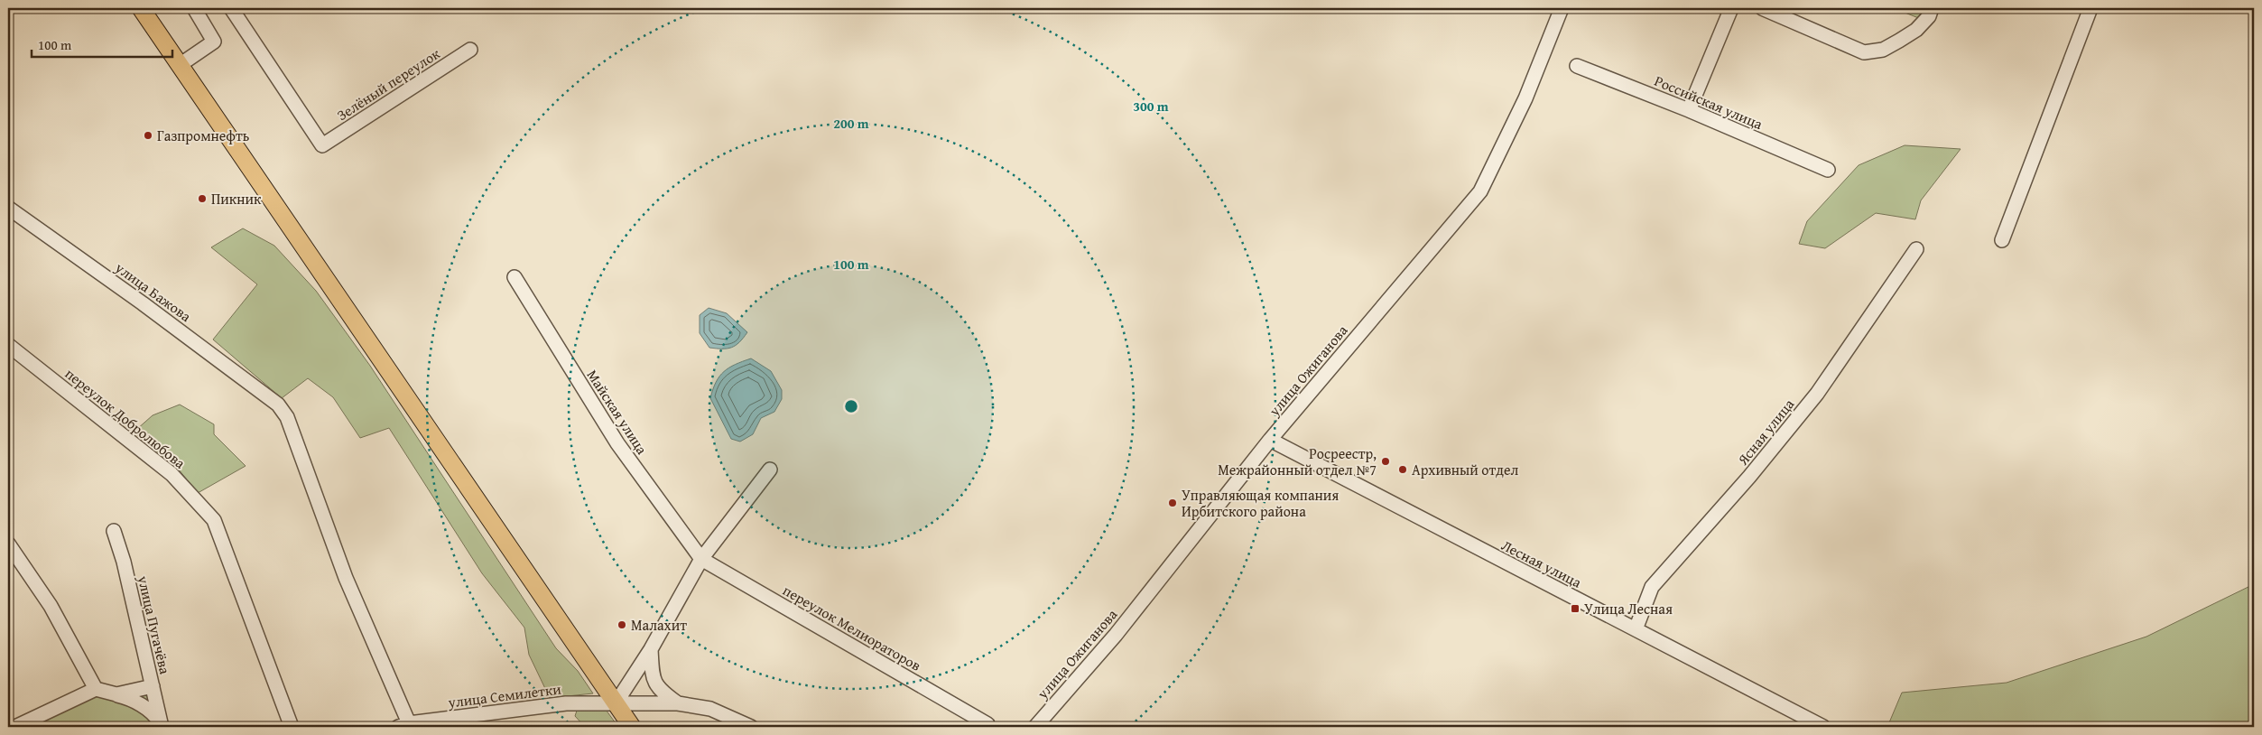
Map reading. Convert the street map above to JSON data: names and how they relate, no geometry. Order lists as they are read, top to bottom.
{
  "streets": {
    "street": [
      "Зелёный переулок",
      "Российская улица",
      "улица Бажова",
      "улица Ожиганова",
      "Майская улица",
      "переулок Добролюбова",
      "Ясная улица",
      "Лесная улица",
      "улица Пугачёва",
      "переулок Мелиораторов",
      "улица Семилетки"
    ]
  },
  "crossings": [
    ["улица Бажова", "улица Семилетки"],
    ["улица Ожиганова", "Лесная улица"],
    ["Майская улица", "переулок Мелиораторов"],
    ["Ясная улица", "Лесная улица"]
  ],
  "places": {
    "other": [
      "Газпромнефть",
      "Пикник",
      "Росреестр, Межрайонный отдел №7",
      "Архивный отдел",
      "Управляющая компания Ирбитского района",
      "Малахит"
    ],
    "transit": ["Улица Лесная"]
  },
  "scale_bar": "100 m",
  "rings": ["300 m", "200 m", "100 m"]
}
